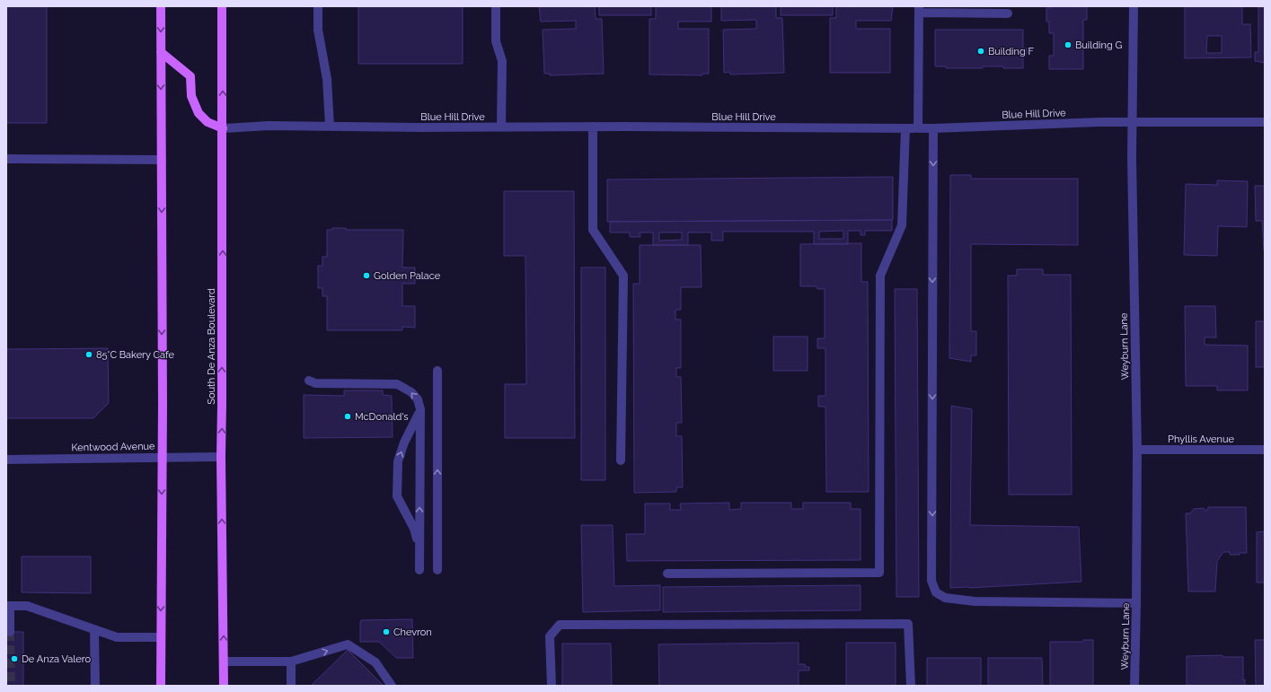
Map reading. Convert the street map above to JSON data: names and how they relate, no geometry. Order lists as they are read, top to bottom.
{
  "streets": {
    "main road": ["South De Anza Boulevard"],
    "street": [
      "Blue Hill Drive",
      "Weyburn Lane",
      "Phyllis Avenue",
      "Kentwood Avenue"
    ]
  },
  "crossings": [
    ["Blue Hill Drive", "South De Anza Boulevard"],
    ["Blue Hill Drive", "Weyburn Lane"],
    ["South De Anza Boulevard", "Kentwood Avenue"],
    ["Weyburn Lane", "Phyllis Avenue"]
  ],
  "places": [
    "Building G",
    "Building F",
    "Golden Palace",
    "85°C Bakery Cafe",
    "McDonald's",
    "Chevron",
    "De Anza Valero"
  ]
}
